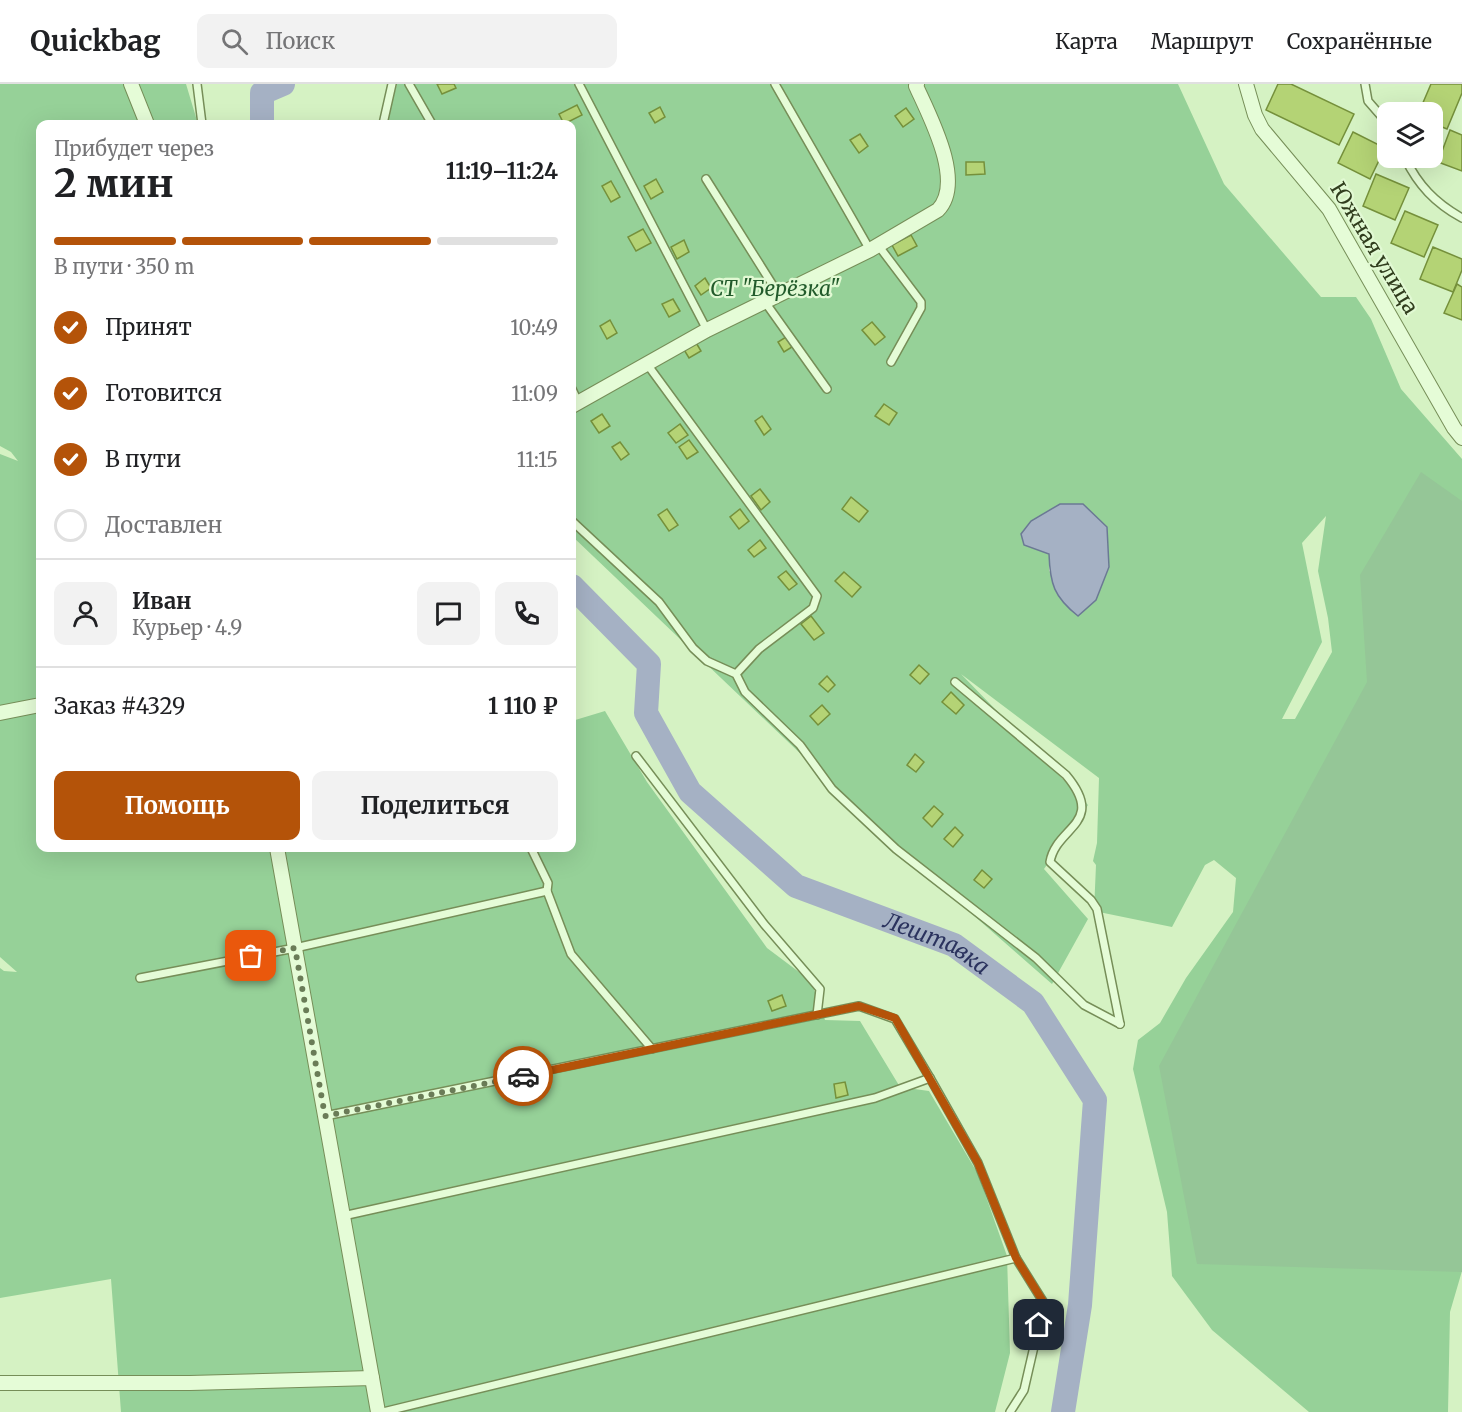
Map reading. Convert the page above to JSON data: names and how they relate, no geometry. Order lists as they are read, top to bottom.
{
  "streets": {
    "street": ["Южная улица"]
  },
  "water": ["Лештавка"],
  "parks": ["СТ \"Берёзка\""],
  "page": {
    "header": "Quickbag",
    "search": "Поиск",
    "nav": ["Карта", "Маршрут", "Сохранённые"],
    "heading": ["2 мин", "Прибудет через", "11:19–11:24"],
    "panel": [
      "Иван",
      "Курьер · 4.9",
      "Заказ #4329",
      "1 110 ₽"
    ],
    "bar": "В пути · 350 m",
    "list": [
      ["Принят", "10:49"],
      ["Готовится", "11:09"],
      ["В пути", "11:15"],
      "Доставлен"
    ],
    "buttons": ["Помощь", "Поделиться"]
  }
}
